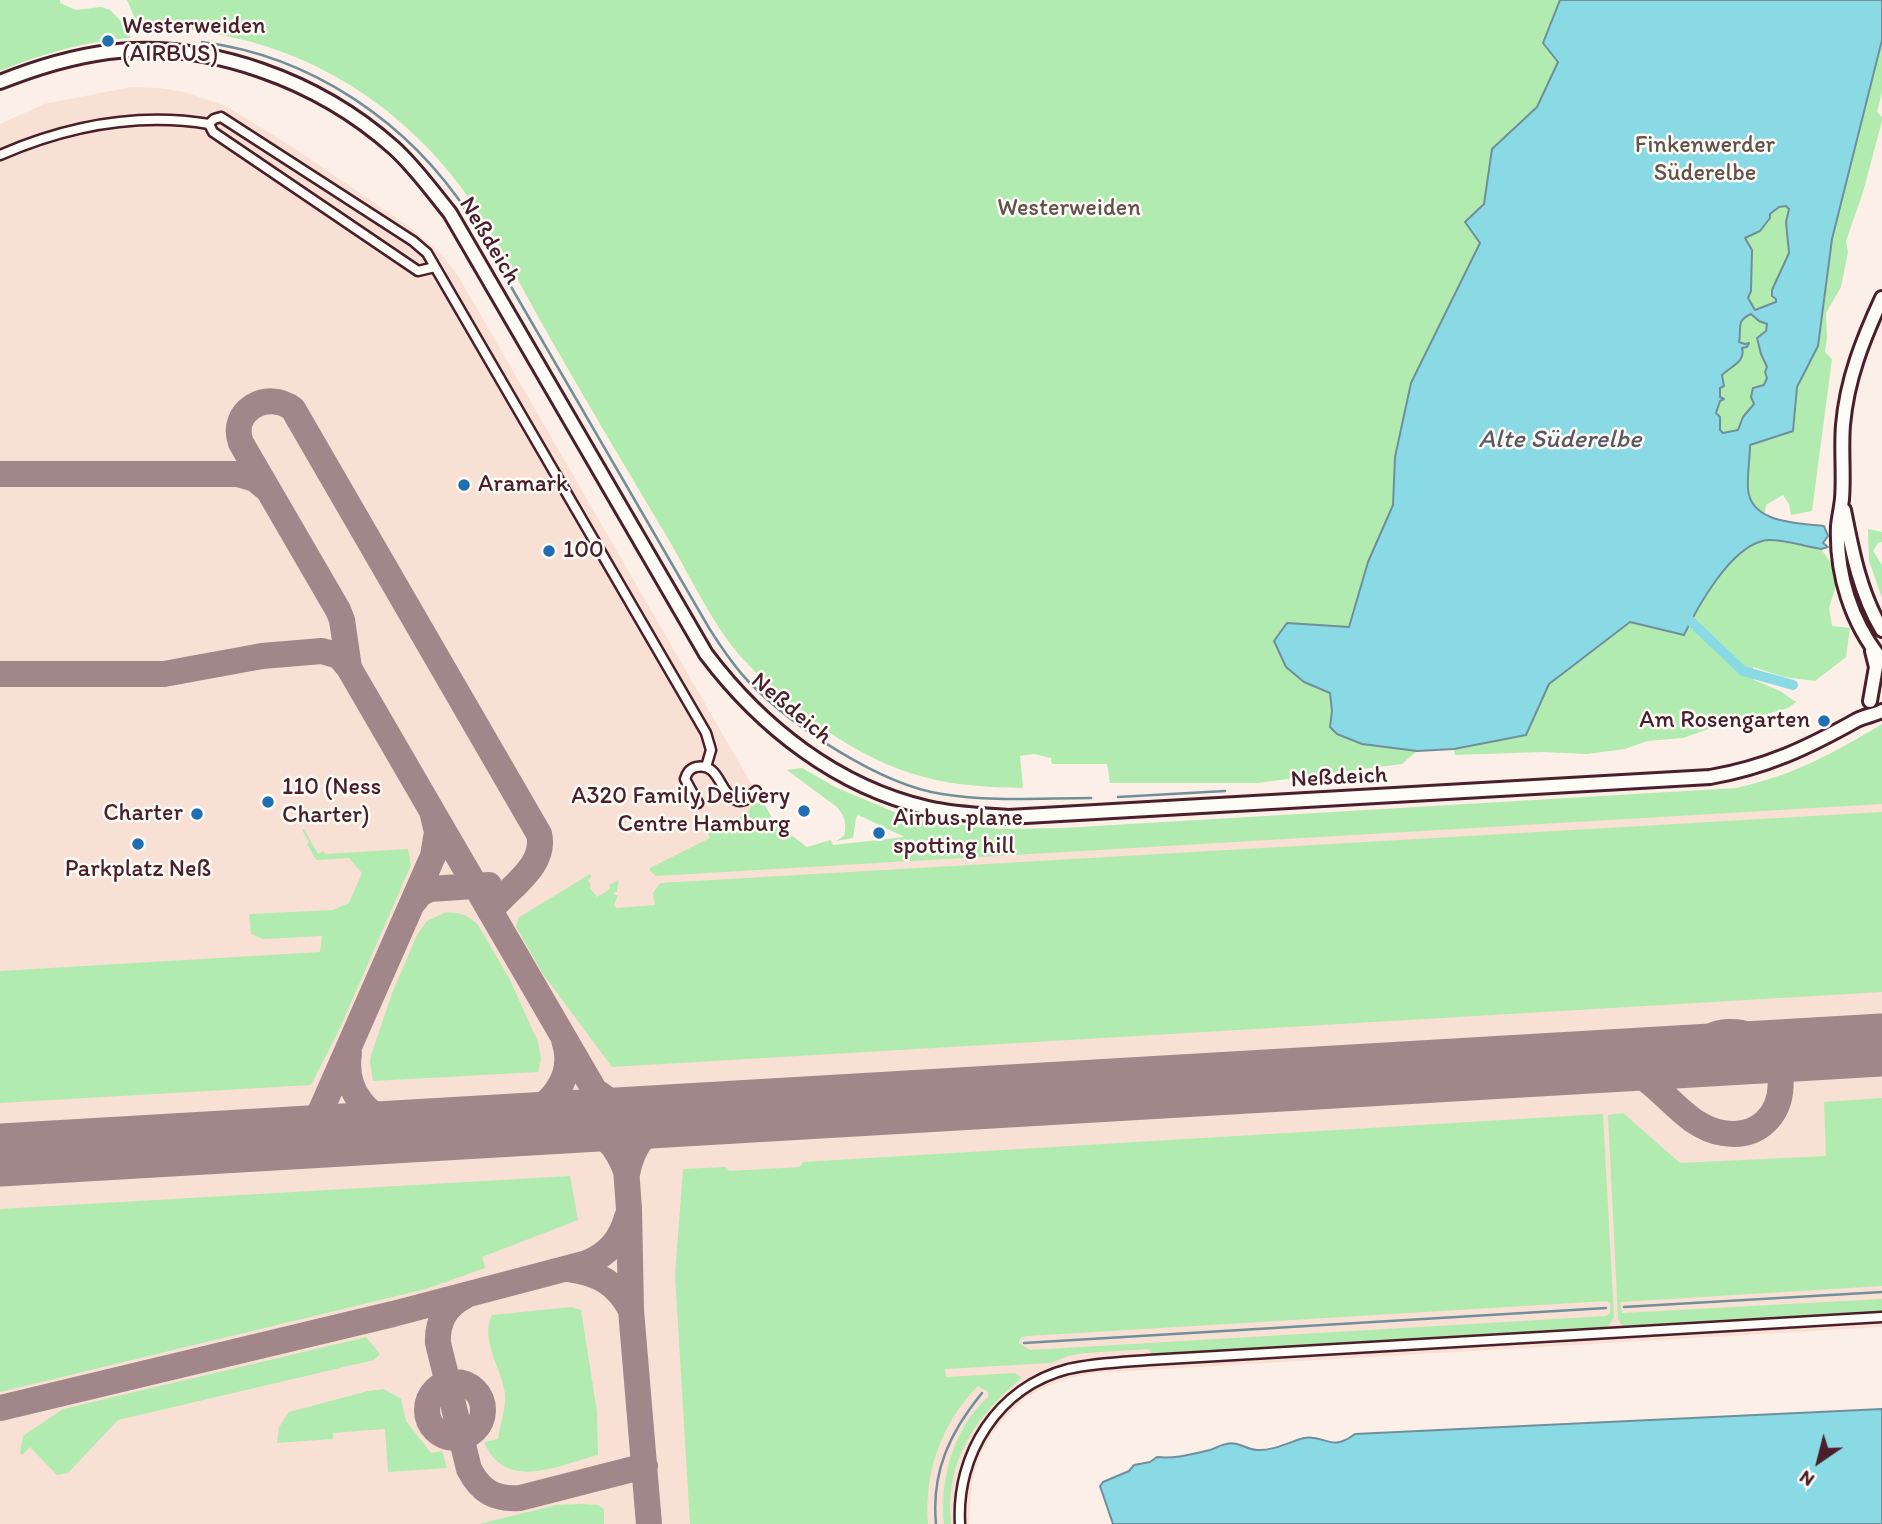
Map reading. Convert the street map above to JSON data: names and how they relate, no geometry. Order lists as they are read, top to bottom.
{
  "streets": {
    "street": ["Neßdeich"]
  },
  "water": ["Alte Süderelbe"],
  "parks": ["Finkenwerder Süderelbe", "Westerweiden"],
  "places": [
    "Westerweiden (AIRBUS)",
    "Aramark",
    "100",
    "Am Rosengarten",
    "110 (Ness Charter)",
    "A320 Family Delivery Centre Hamburg",
    "Charter",
    "Airbus plane spotting hill",
    "Parkplatz Neß"
  ],
  "north": "bottom left"
}
